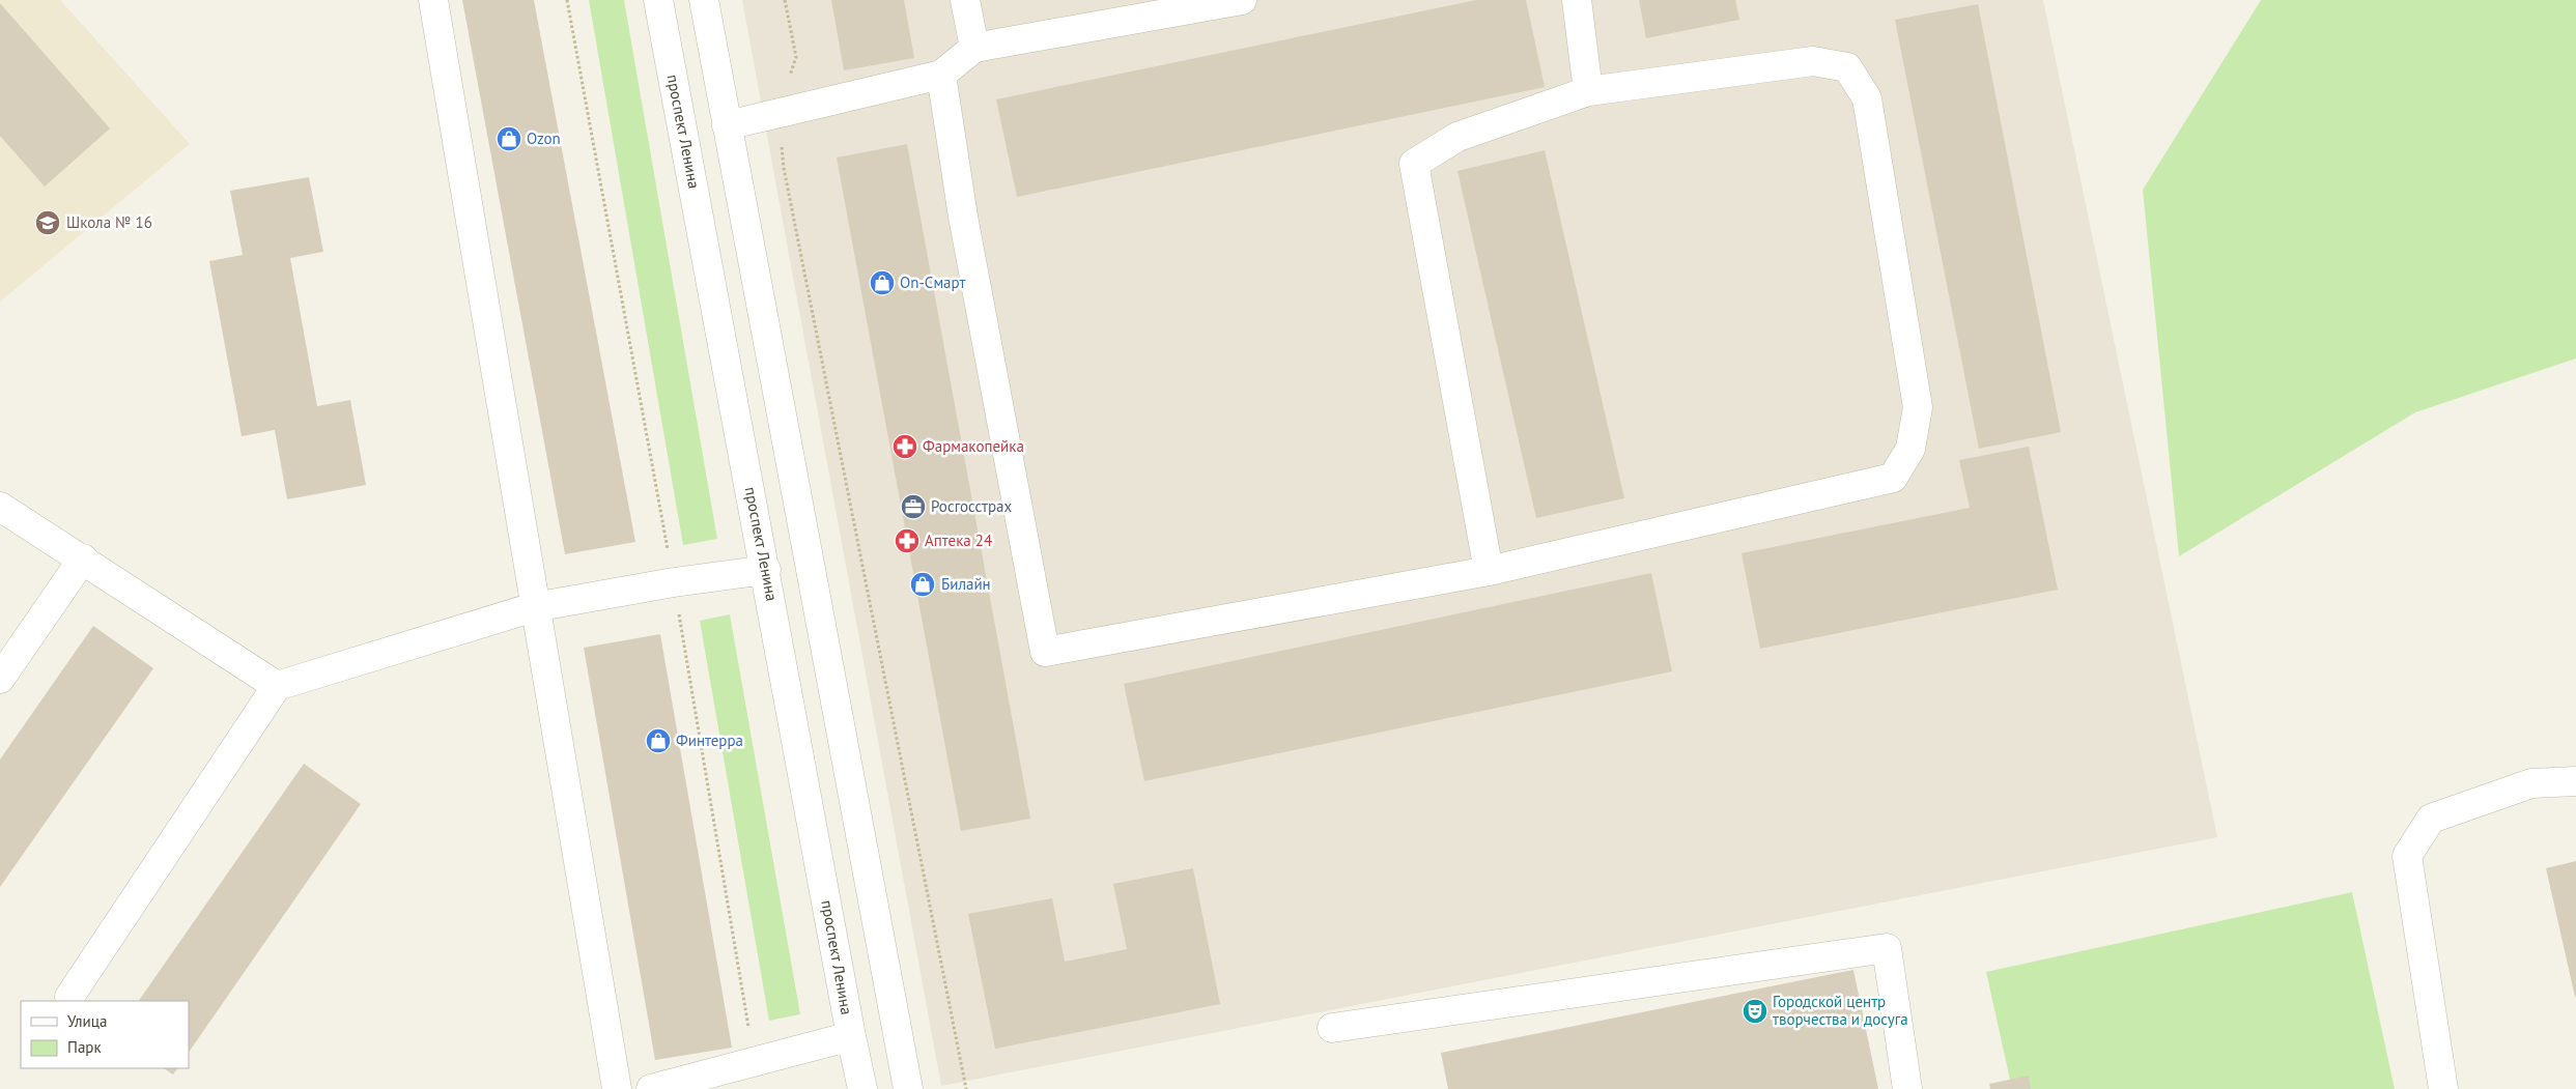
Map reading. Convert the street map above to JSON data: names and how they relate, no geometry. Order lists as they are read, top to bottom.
{
  "streets": {
    "street": ["проспект Ленина"]
  },
  "places": {
    "shop": [
      "Ozon",
      "On-Смарт",
      "Билайн",
      "Финтерра"
    ],
    "school or university": ["Школа № 16"],
    "pharmacy": ["Фармакопейка", "Аптека 24"],
    "office": ["Росгосстрах"],
    "theatre": ["Городской центр творчества и досуга"]
  },
  "legend": ["Улица", "Парк"]
}
